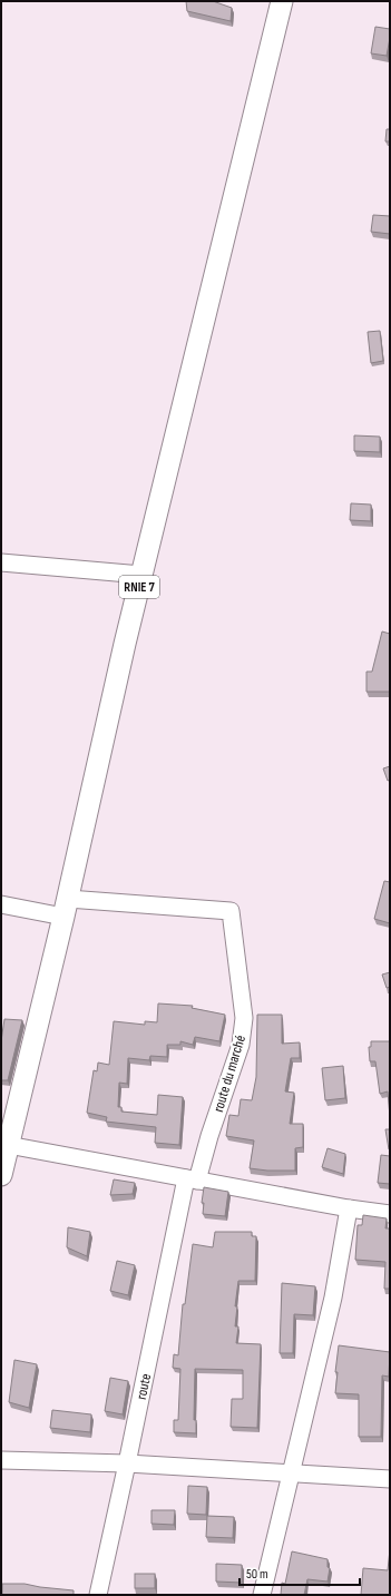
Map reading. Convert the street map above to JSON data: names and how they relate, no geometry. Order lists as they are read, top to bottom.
{
  "streets": {
    "main road": ["RNIE 7"],
    "street": ["route du marché", "route"]
  },
  "crossings": [
    ["RNIE 7", "route du marché"],
    ["route du marché", "route"]
  ],
  "scale_bar": "50 m"
}
